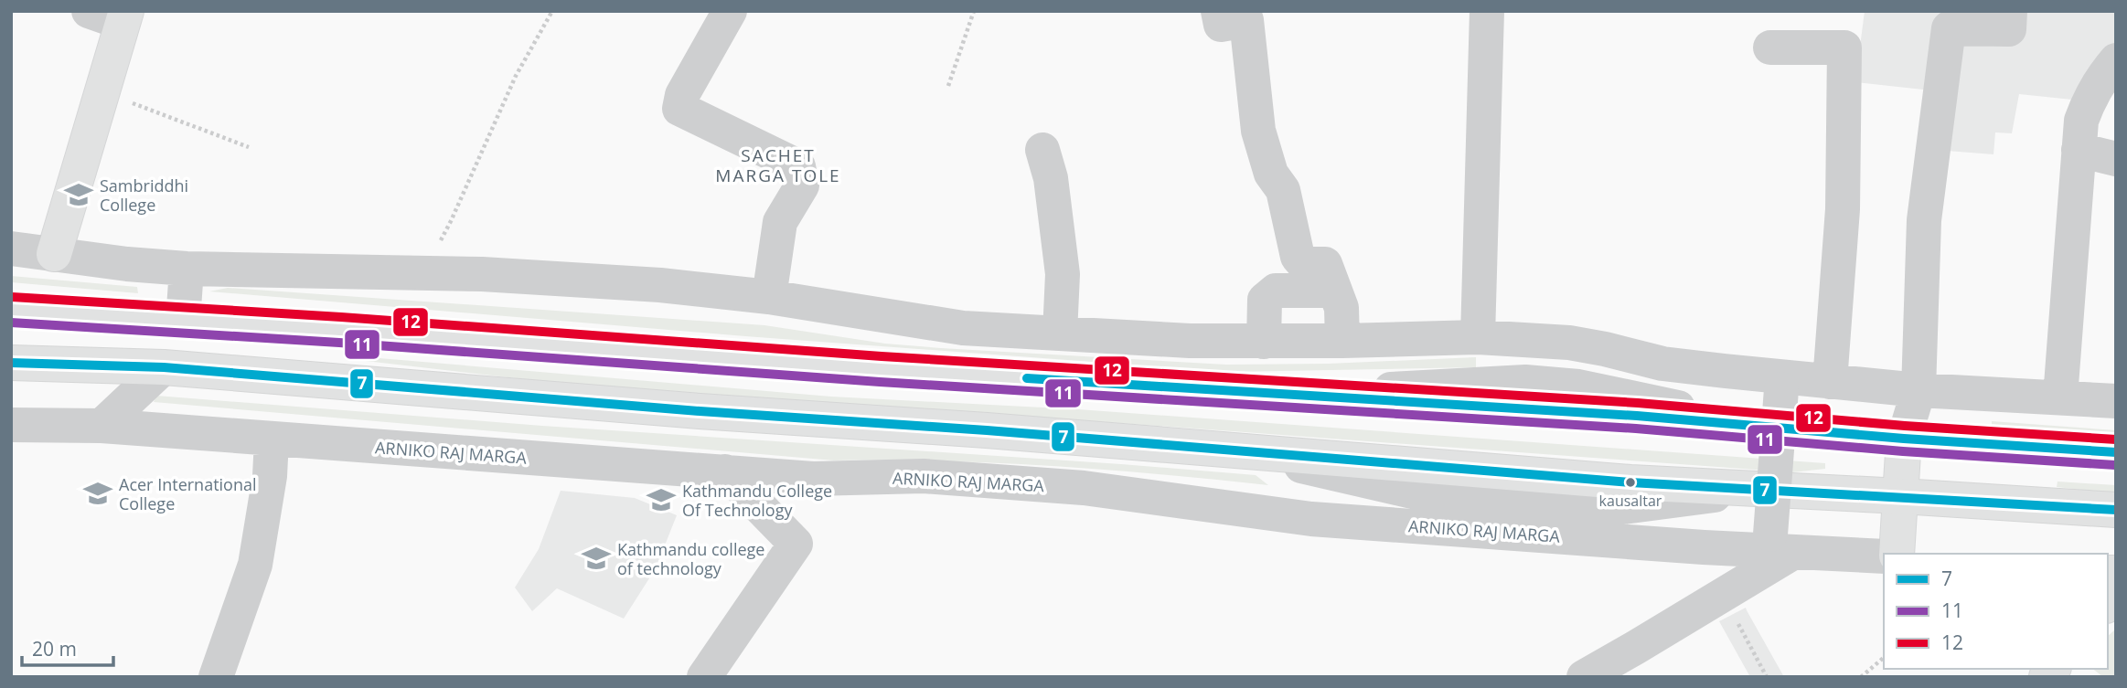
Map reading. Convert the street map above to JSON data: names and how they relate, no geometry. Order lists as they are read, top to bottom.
{
  "streets": {
    "street": ["ARNIKO RAJ MARGA"]
  },
  "districts": ["SACHET MARGA TOLE"],
  "places": {
    "school or university": [
      "Sambriddhi College",
      "Acer International College",
      "Kathmandu College Of Technology",
      "Kathmandu college of technology"
    ],
    "other": ["kausaltar"]
  },
  "lines": ["transit line 12", "transit line 11", "transit line 7"],
  "legend": ["7", "11", "12"],
  "scale_bar": "20 m"
}
